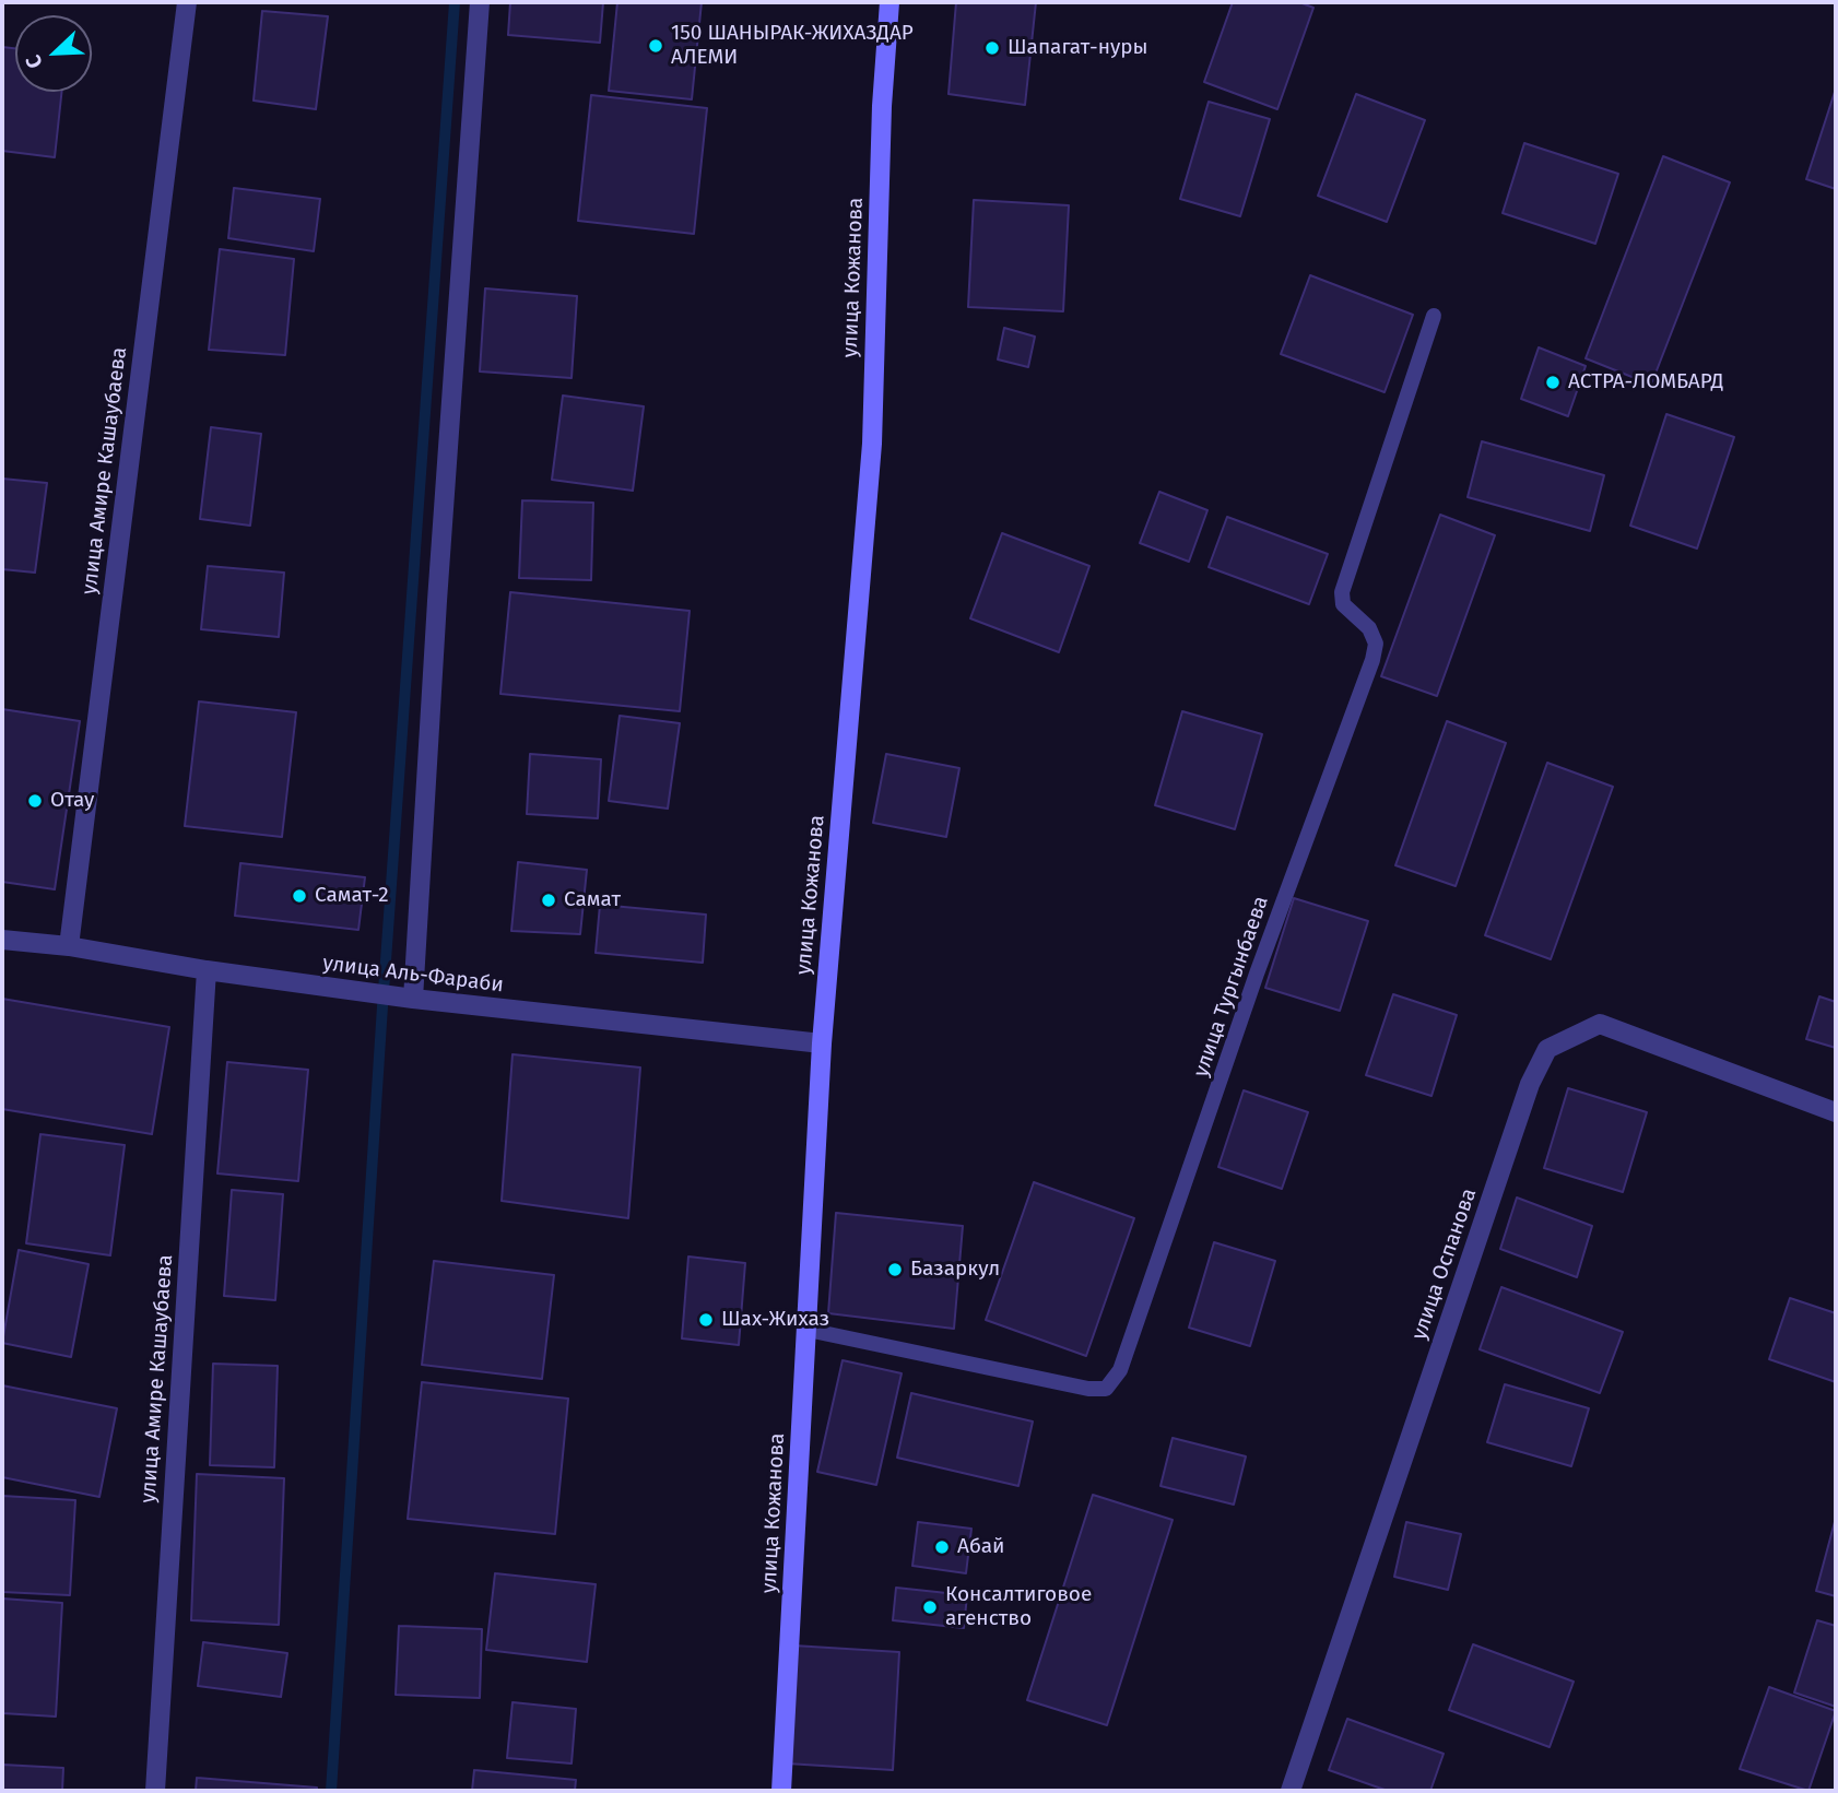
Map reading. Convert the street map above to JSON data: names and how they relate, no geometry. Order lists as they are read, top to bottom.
{
  "streets": {
    "main road": ["улица Кожанова"],
    "street": ["улица Амире Кашаубаева", "улица Аль-Фараби", "улица Оспанова"],
    "lane": ["улица Тургынбаева"]
  },
  "crossings": [
    ["улица Кожанова", "улица Аль-Фараби"],
    ["улица Кожанова", "улица Тургынбаева"],
    ["улица Амире Кашаубаева", "улица Аль-Фараби"]
  ],
  "places": [
    "150 ШАНЫРАК-ЖИХАЗДАР АЛЕМИ",
    "Шапагат-нуры",
    "АСТРА-ЛОМБАРД",
    "Отау",
    "Самат-2",
    "Самат",
    "Базаркул",
    "Шах-Жихаз",
    "Абай",
    "Консалтиговое агенство"
  ],
  "north": "bottom left"
}
